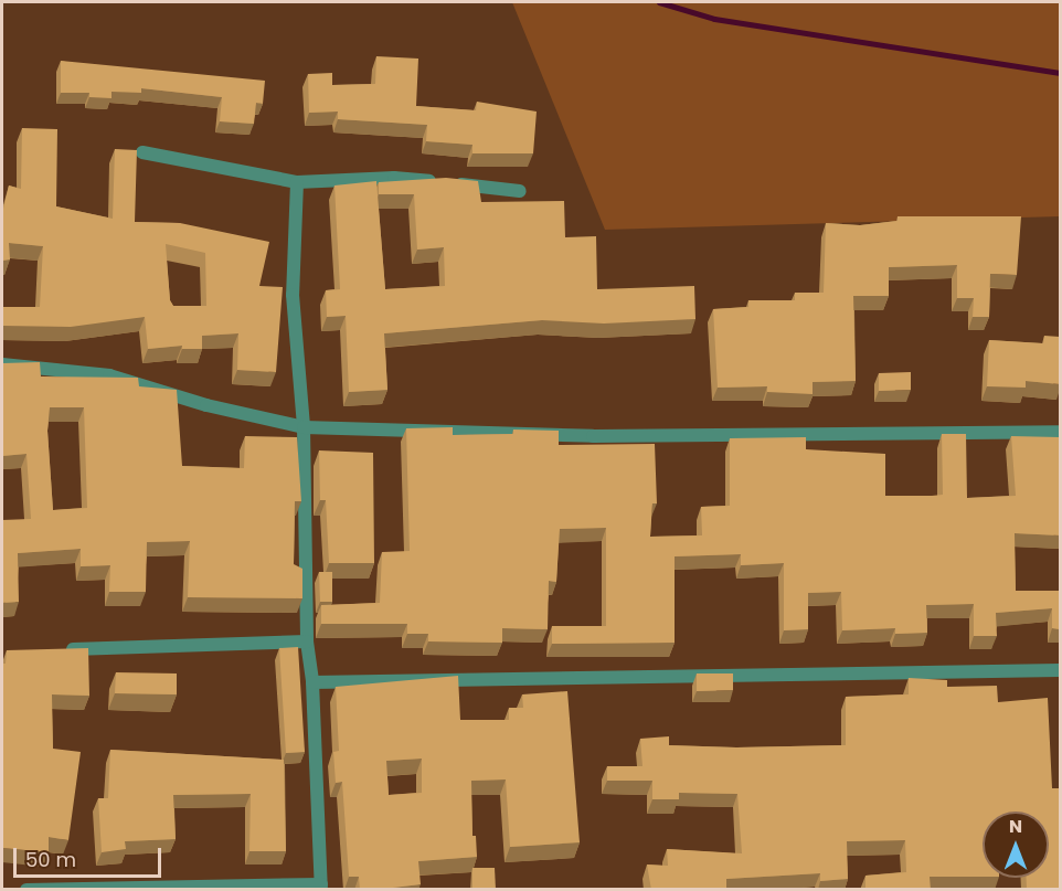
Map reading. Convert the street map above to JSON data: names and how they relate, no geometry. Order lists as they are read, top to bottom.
{
  "scale_bar": "50 m",
  "north": "top"
}
